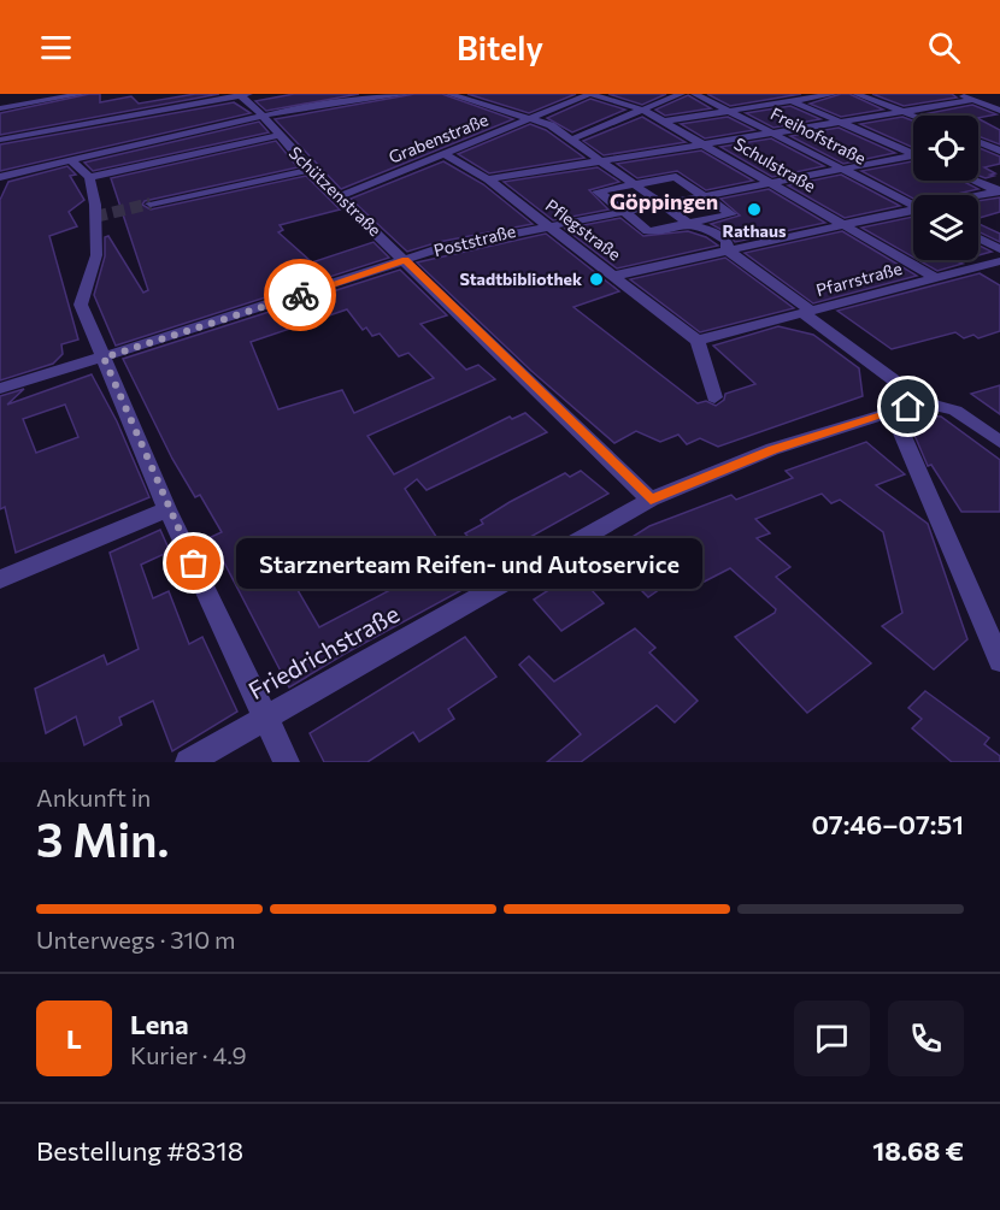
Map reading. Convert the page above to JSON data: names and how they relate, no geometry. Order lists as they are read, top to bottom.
{
  "streets": {
    "street": [
      "Freihofstraße",
      "Grabenstraße",
      "Schulstraße",
      "Schützenstraße",
      "Pflegstraße",
      "Poststraße",
      "Pfarrstraße",
      "Friedrichstraße"
    ]
  },
  "crossings": [
    ["Freihofstraße", "Poststraße"],
    ["Grabenstraße", "Schulstraße"],
    ["Grabenstraße", "Schützenstraße"],
    ["Grabenstraße", "Pflegstraße"],
    ["Schulstraße", "Poststraße"],
    ["Schulstraße", "Pfarrstraße"],
    ["Schützenstraße", "Poststraße"],
    ["Schützenstraße", "Friedrichstraße"],
    ["Pflegstraße", "Poststraße"],
    ["Pflegstraße", "Pfarrstraße"]
  ],
  "districts": ["Göppingen"],
  "places": ["Rathaus", "Stadtbibliothek", "Starznerteam Reifen- und Autoservice"],
  "page": {
    "header": "Bitely",
    "bubble": "Starznerteam Reifen- und Autoservice",
    "heading": ["3 Min.", "Ankunft in", "07:46–07:51"],
    "panel": [
      "Lena",
      "Kurier · 4.9",
      "Bestellung #8318",
      "18.68 €"
    ],
    "bar": "Unterwegs · 310 m",
    "round": "L"
  }
}
